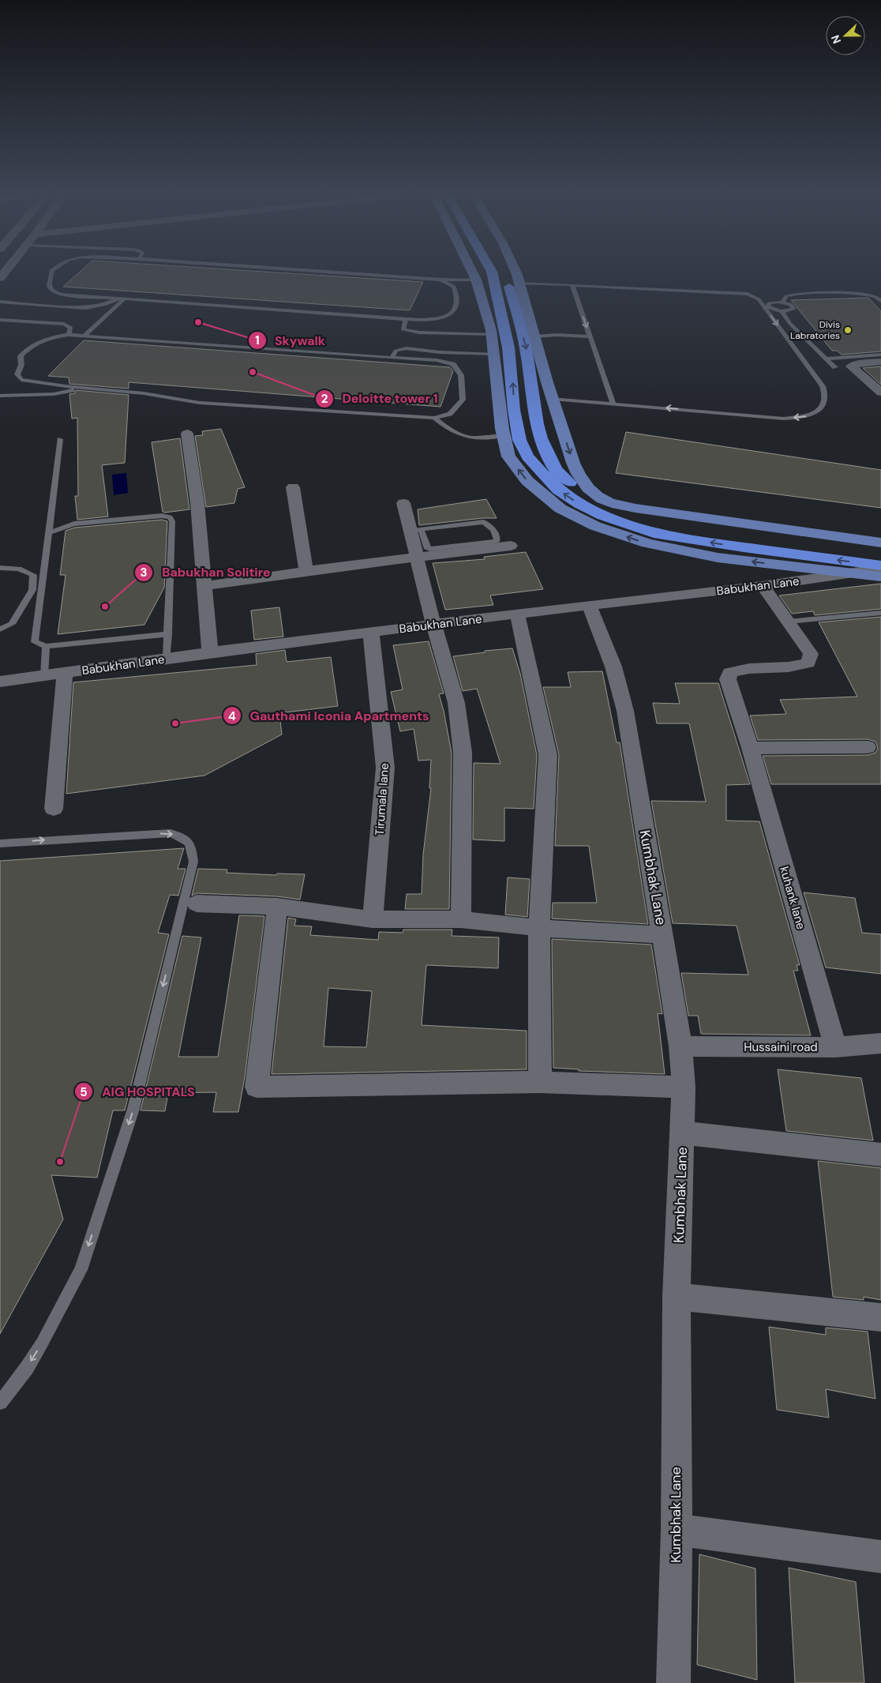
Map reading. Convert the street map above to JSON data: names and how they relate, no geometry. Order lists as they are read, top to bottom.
{
  "streets": {
    "street": [
      "Babukhan Lane",
      "Tirumala lane",
      "Kumbhak Lane",
      "kuhank lane",
      "Hussaini road"
    ]
  },
  "crossings": [
    ["Babukhan Lane", "Tirumala lane"],
    ["Babukhan Lane", "Kumbhak Lane"],
    ["Kumbhak Lane", "Hussaini road"],
    ["kuhank lane", "Hussaini road"]
  ],
  "places": [
    "Skywalk",
    "Divis Labratories",
    "Deloitte tower 1",
    "Babukhan Solitire",
    "Gauthami Iconia Apartments",
    "AIG HOSPITALS"
  ],
  "north": "left"
}
